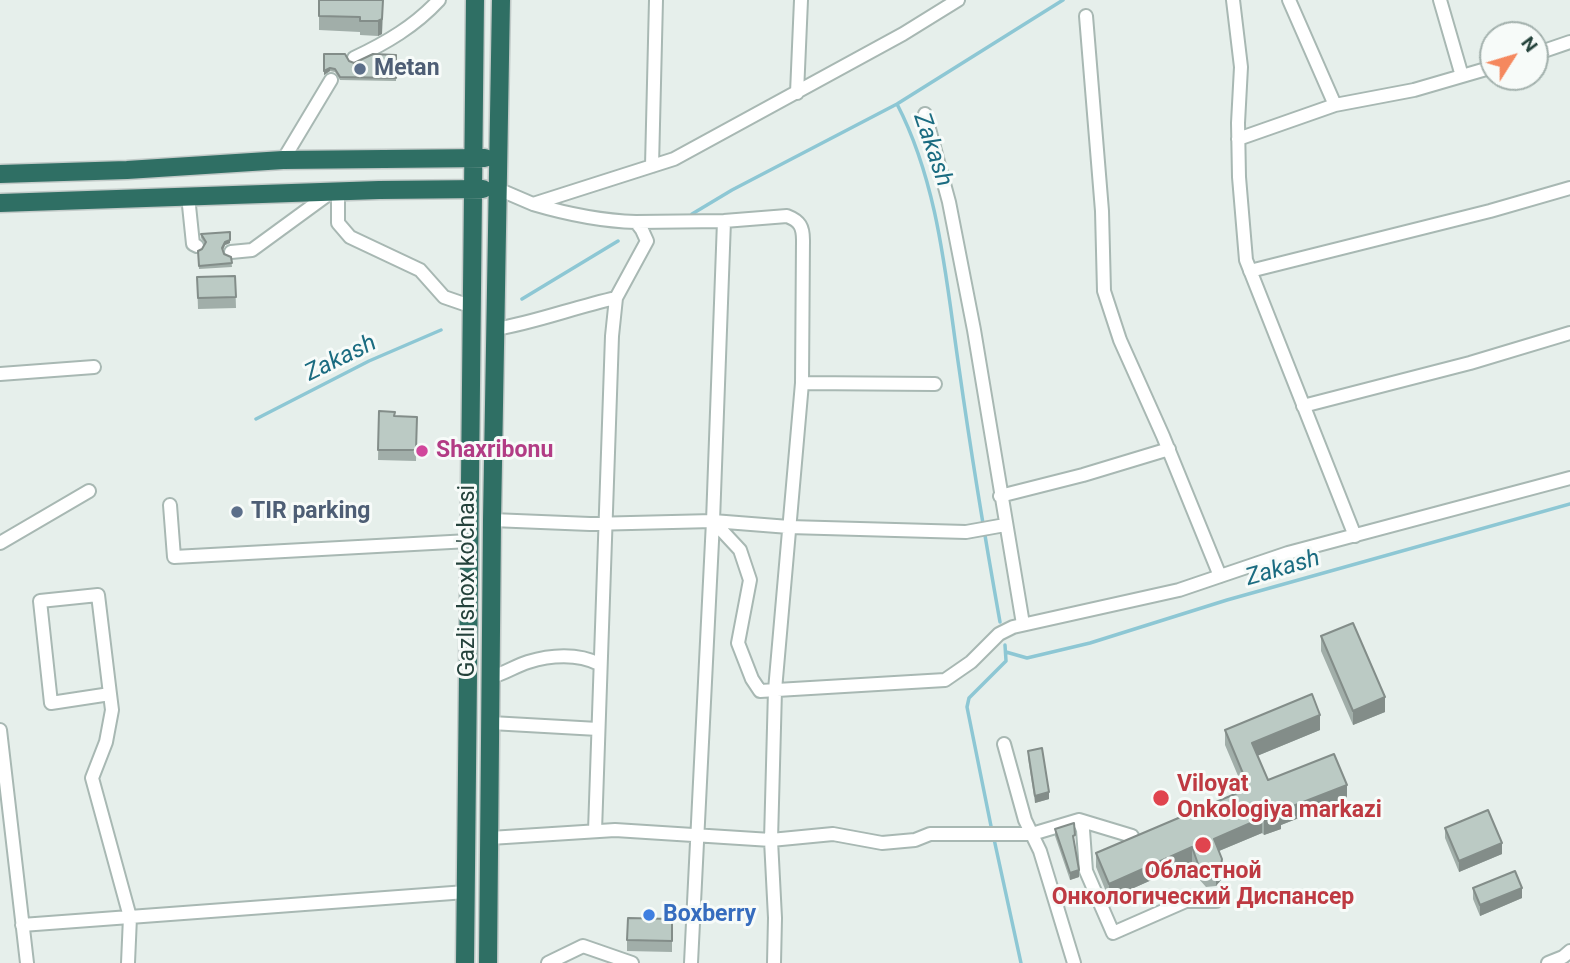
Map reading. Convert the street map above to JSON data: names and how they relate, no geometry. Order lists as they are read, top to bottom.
{
  "streets": {
    "highway": ["Gazli shox ko'chasi"]
  },
  "water": ["Zakash"],
  "places": [
    "Metan",
    "Shaxribonu",
    "TIR parking",
    "Viloyat Onkologiya markazi",
    "Областной Онкологический Диспансер",
    "Boxberry"
  ],
  "north": "top right"
}
